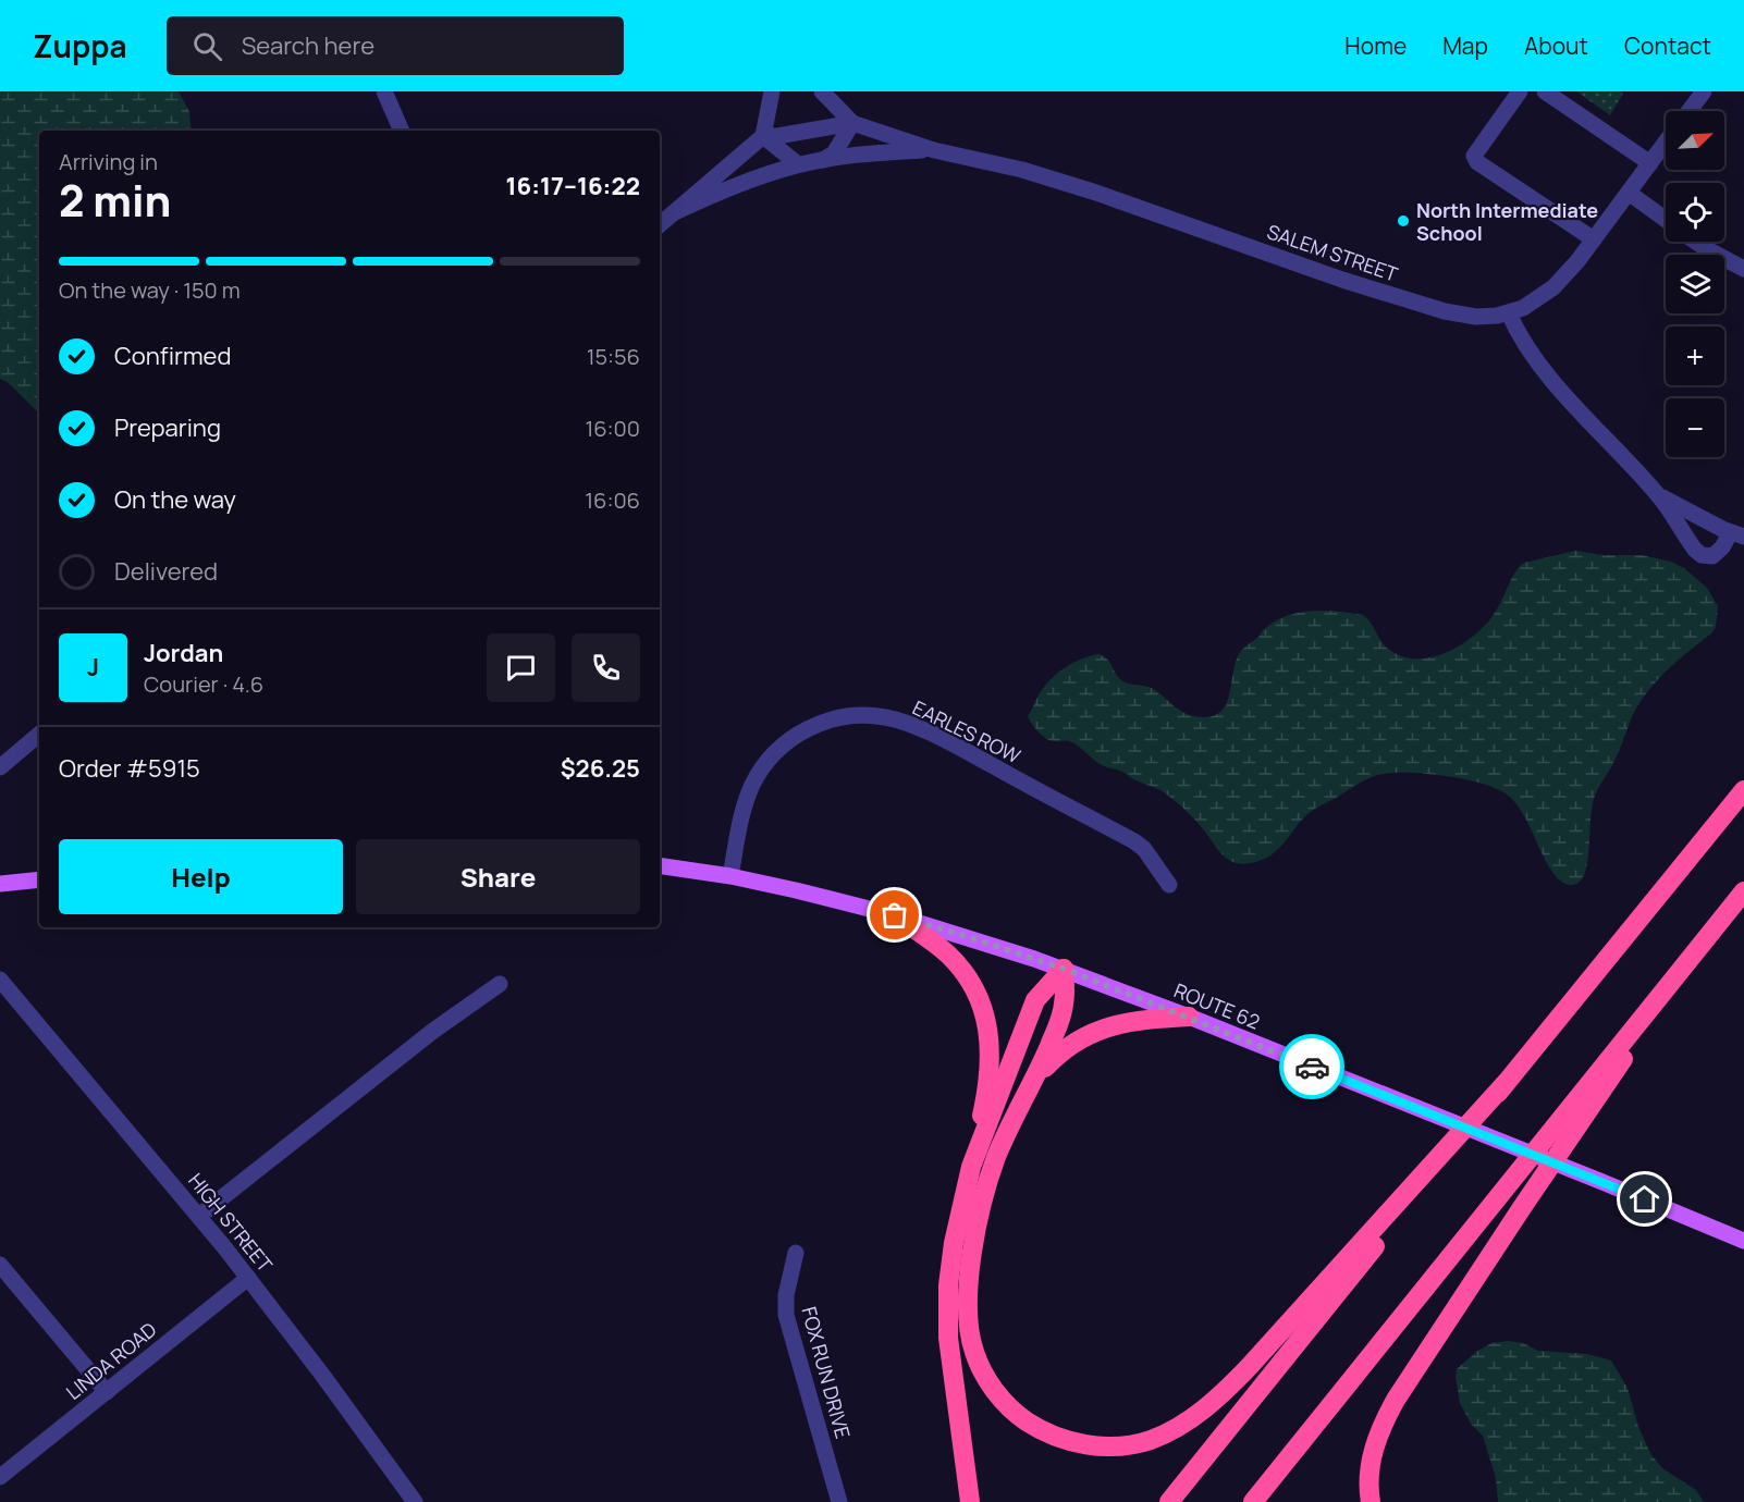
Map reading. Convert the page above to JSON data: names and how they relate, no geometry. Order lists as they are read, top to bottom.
{
  "streets": {
    "main road": ["ROUTE 62"],
    "street": [
      "SALEM STREET",
      "EARLES ROW",
      "HIGH STREET",
      "LINDA ROAD",
      "FOX RUN DRIVE"
    ]
  },
  "crossings": [
    ["EARLES ROW", "ROUTE 62"],
    ["HIGH STREET", "LINDA ROAD"]
  ],
  "places": ["North Intermediate School"],
  "north": "top right",
  "page": {
    "header": "Zuppa",
    "search": "Search here",
    "nav": [
      "Home",
      "Map",
      "About",
      "Contact"
    ],
    "map_buttons": ["+", "−"],
    "heading": ["2 min", "Arriving in", "16:17–16:22"],
    "panel": [
      "Jordan",
      "Courier · 4.6",
      "Order #5915",
      "$26.25"
    ],
    "bar": "On the way · 150 m",
    "list": [
      ["Confirmed", "15:56"],
      ["Preparing", "16:00"],
      ["On the way", "16:06"],
      "Delivered"
    ],
    "round": "J",
    "buttons": ["Help", "Share"]
  }
}
